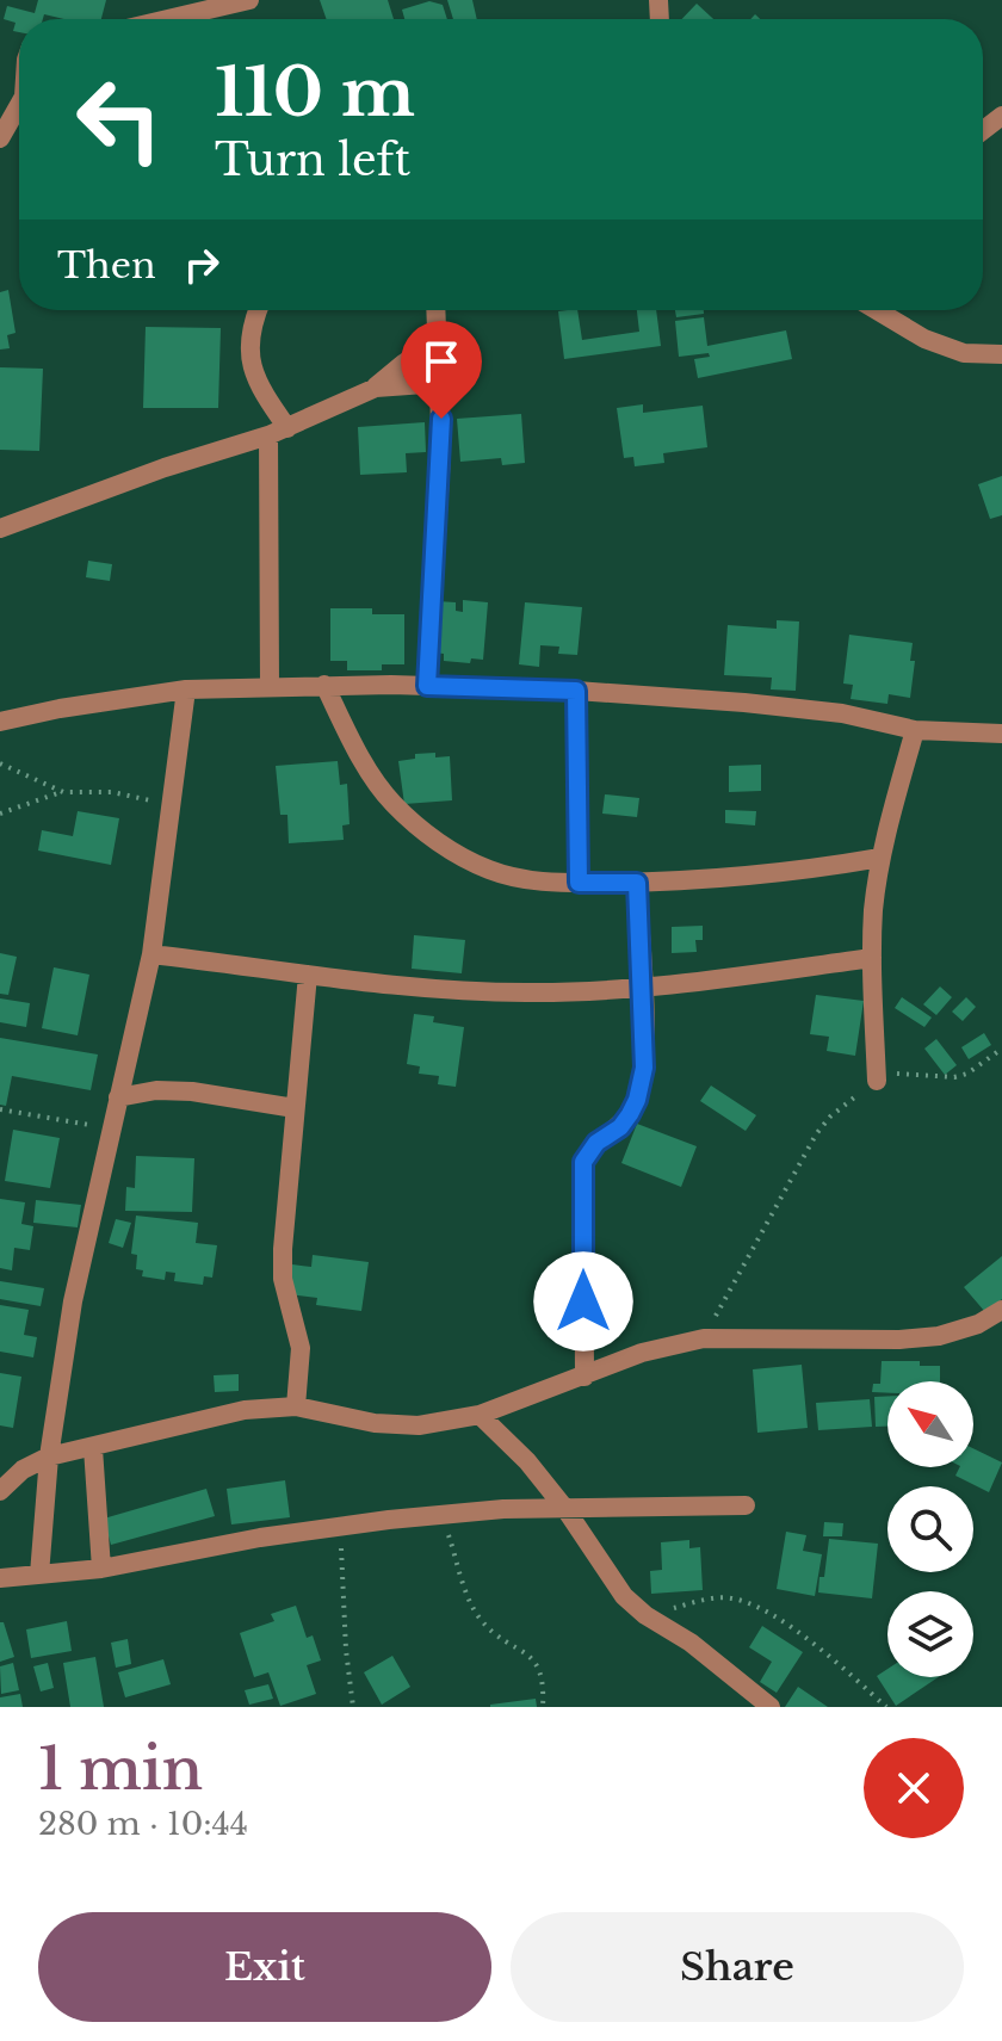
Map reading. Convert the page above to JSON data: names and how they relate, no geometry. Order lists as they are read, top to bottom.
{
  "north": "top left",
  "page": {
    "turn": ["110 m", "Turn left"],
    "then": "Then",
    "heading": ["1 min", "280 m · 10:44"],
    "buttons": ["Exit", "Share"]
  }
}
